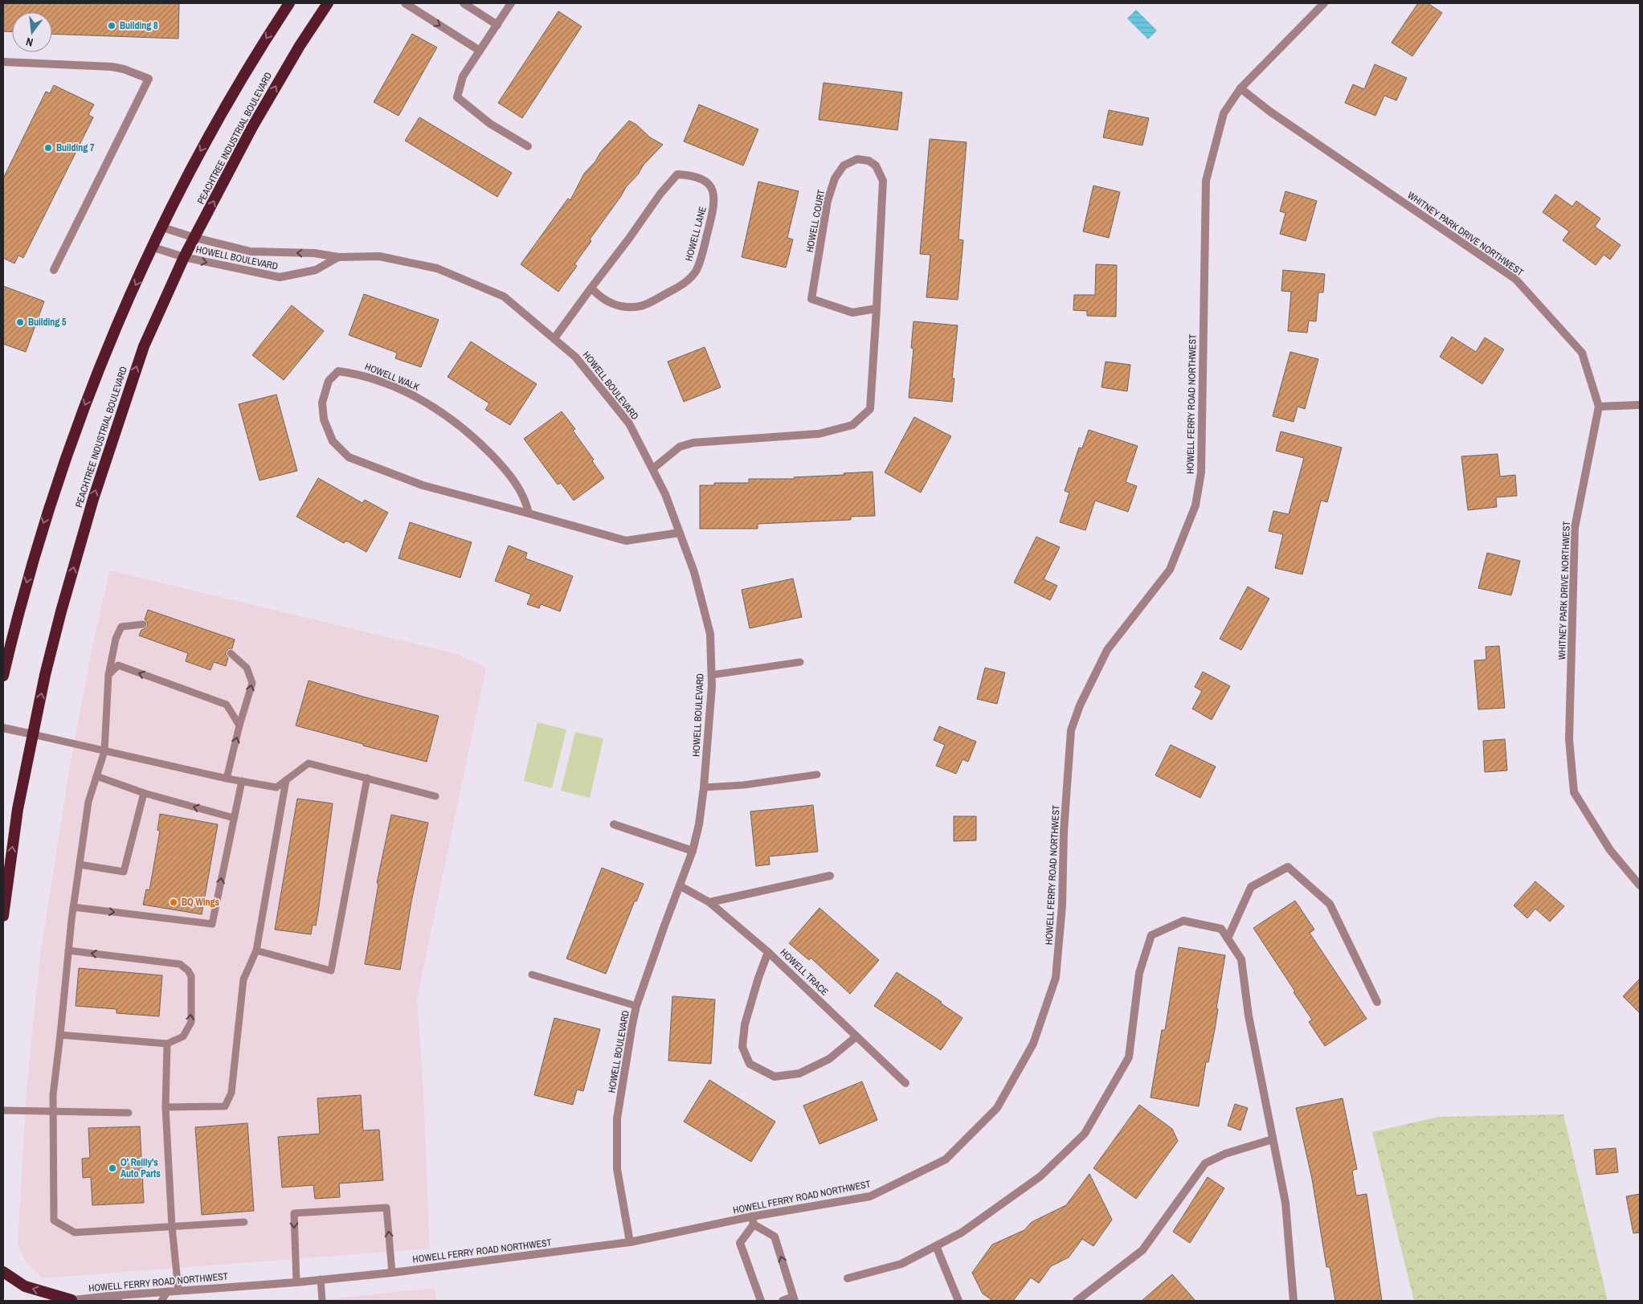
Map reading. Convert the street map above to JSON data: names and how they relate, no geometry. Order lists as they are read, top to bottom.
{
  "streets": {
    "highway": ["PEACHTREE INDUSTRIAL BOULEVARD"],
    "street": [
      "HOWELL COURT",
      "HOWELL LANE",
      "WHITNEY PARK DRIVE NORTHWEST",
      "HOWELL BOULEVARD",
      "HOWELL WALK",
      "HOWELL FERRY ROAD NORTHWEST",
      "HOWELL TRACE"
    ]
  },
  "crossings": [
    ["PEACHTREE INDUSTRIAL BOULEVARD", "HOWELL BOULEVARD"],
    ["HOWELL COURT", "HOWELL BOULEVARD"],
    ["HOWELL LANE", "HOWELL BOULEVARD"],
    ["WHITNEY PARK DRIVE NORTHWEST", "HOWELL FERRY ROAD NORTHWEST"],
    ["HOWELL BOULEVARD", "HOWELL WALK"],
    ["HOWELL BOULEVARD", "HOWELL FERRY ROAD NORTHWEST"],
    ["HOWELL BOULEVARD", "HOWELL TRACE"]
  ],
  "places": [
    "Building 8",
    "Building 7",
    "Building 5",
    "BQ Wings",
    "O' Reilly's Auto Parts"
  ],
  "north": "bottom"
}
